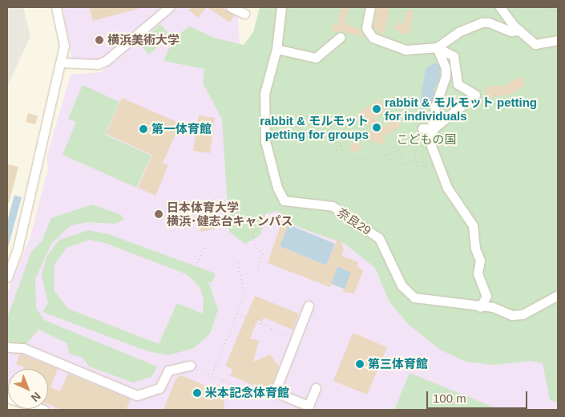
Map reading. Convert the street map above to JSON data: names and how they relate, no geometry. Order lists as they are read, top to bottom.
{
  "streets": {
    "street": ["奈良29"]
  },
  "parks": ["こどもの国"],
  "places": [
    "横浜美術大学",
    "rabbit & モルモット petting for individuals",
    "rabbit & モルモット petting for groups",
    "第一体育館",
    "日本体育大学 横浜･健志台キャンパス",
    "第三体育館",
    "米本記念体育館"
  ],
  "scale_bar": "100 m",
  "north": "bottom right"
}
